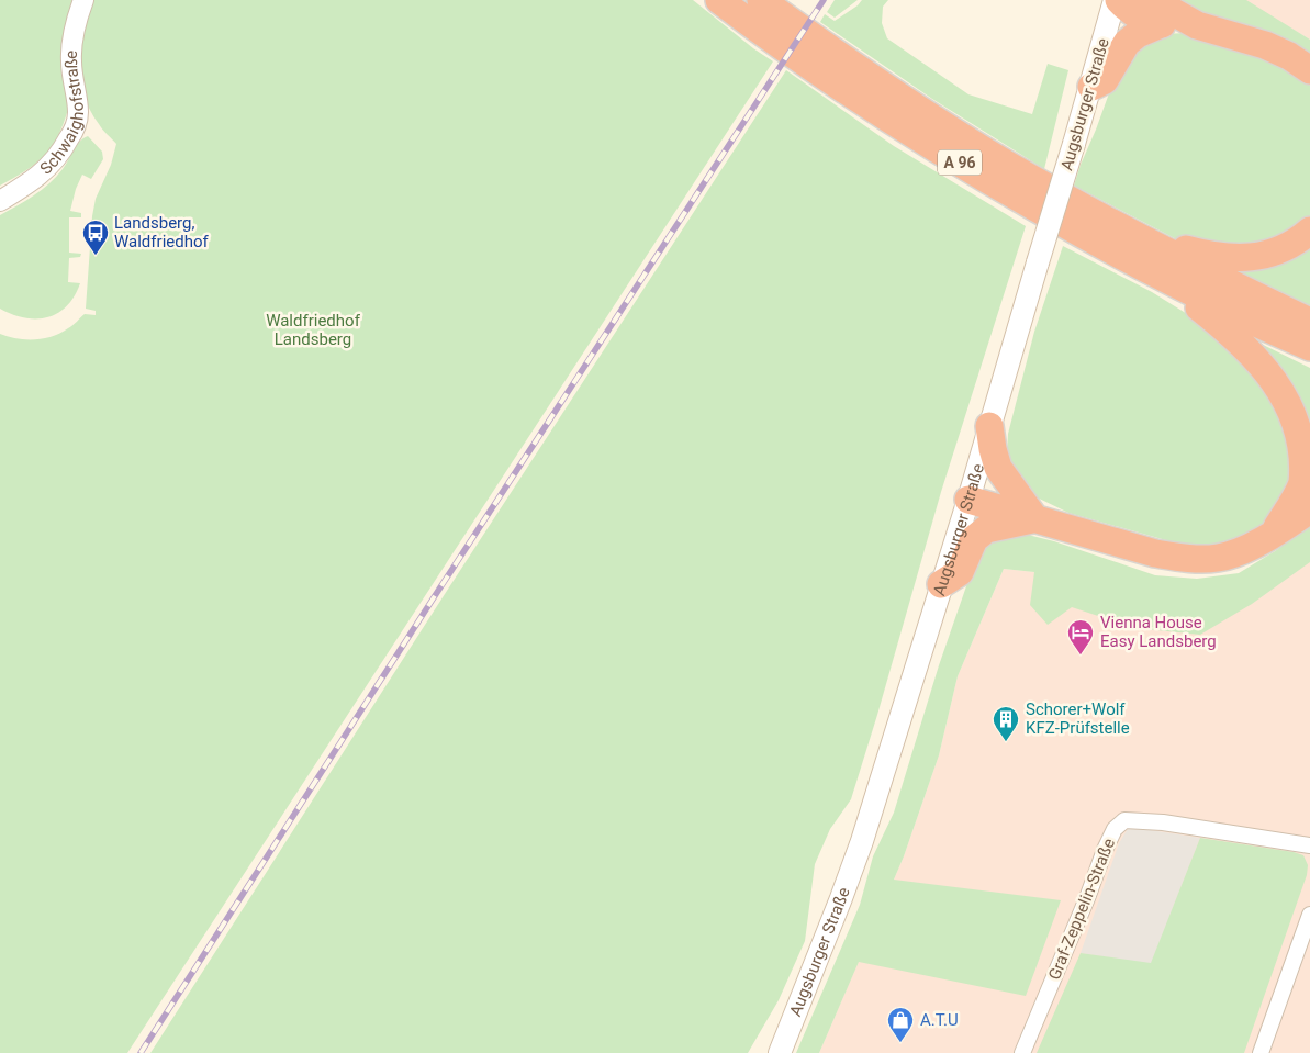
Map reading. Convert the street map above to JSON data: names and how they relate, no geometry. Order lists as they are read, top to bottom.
{
  "streets": {
    "highway": ["A 96"],
    "main road": ["Augsburger Straße"],
    "street": ["Schwaighofstraße", "Graf-Zeppelin-Straße"]
  },
  "parks": ["Waldfriedhof Landsberg"],
  "places": {
    "bus stop": ["Landsberg, Waldfriedhof"],
    "hotel": ["Vienna House Easy Landsberg"],
    "building": ["Schorer+Wolf KFZ-Prüfstelle"],
    "shop": ["A.T.U"]
  }
}
